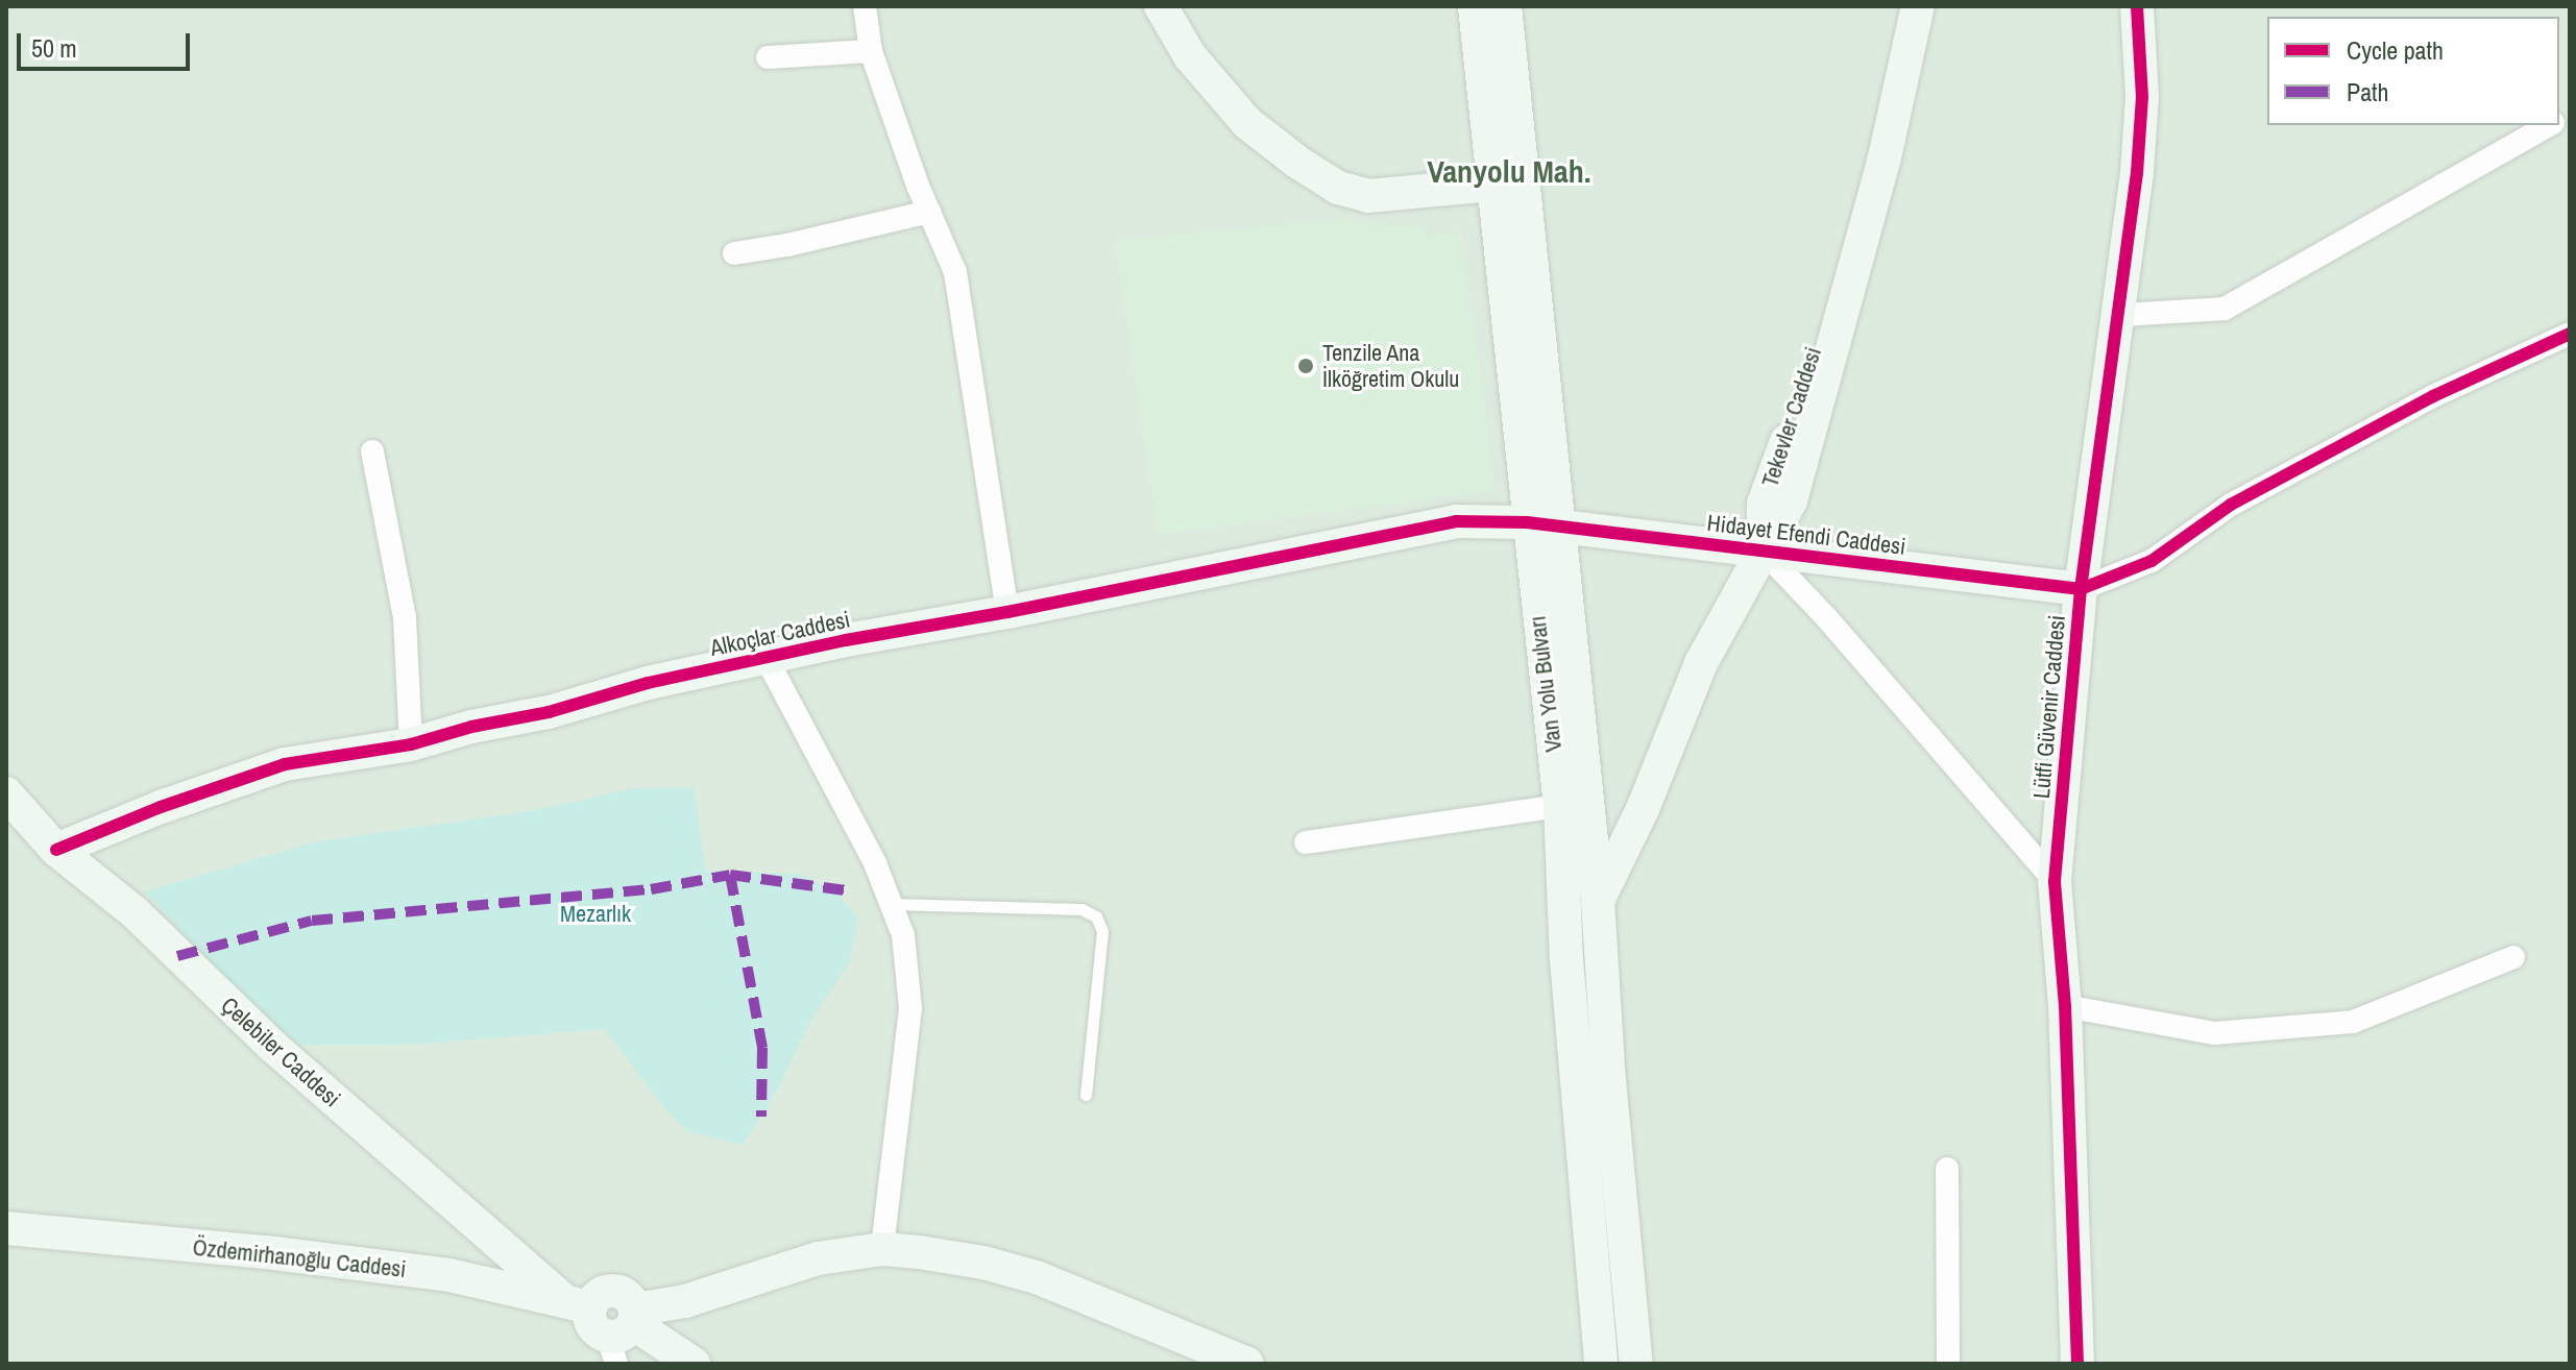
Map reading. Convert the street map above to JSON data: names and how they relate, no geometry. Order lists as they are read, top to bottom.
{
  "streets": {
    "street": [
      "Tekevler Caddesi",
      "Hidayet Efendi Caddesi",
      "Alkoçlar Caddesi",
      "Van Yolu Bulvarı",
      "Lütfi Güvenir Caddesi",
      "Çelebiler Caddesi",
      "Özdemirhanoğlu Caddesi"
    ]
  },
  "crossings": [
    ["Tekevler Caddesi", "Hidayet Efendi Caddesi"],
    ["Hidayet Efendi Caddesi", "Alkoçlar Caddesi"],
    ["Hidayet Efendi Caddesi", "Van Yolu Bulvarı"],
    ["Hidayet Efendi Caddesi", "Lütfi Güvenir Caddesi"],
    ["Alkoçlar Caddesi", "Van Yolu Bulvarı"],
    ["Alkoçlar Caddesi", "Çelebiler Caddesi"],
    ["Çelebiler Caddesi", "Özdemirhanoğlu Caddesi"]
  ],
  "districts": ["Vanyolu Mah."],
  "parks": ["Mezarlık"],
  "places": ["Tenzile Ana İlköğretim Okulu"],
  "legend": ["Cycle path", "Path"],
  "scale_bar": "50 m"
}
